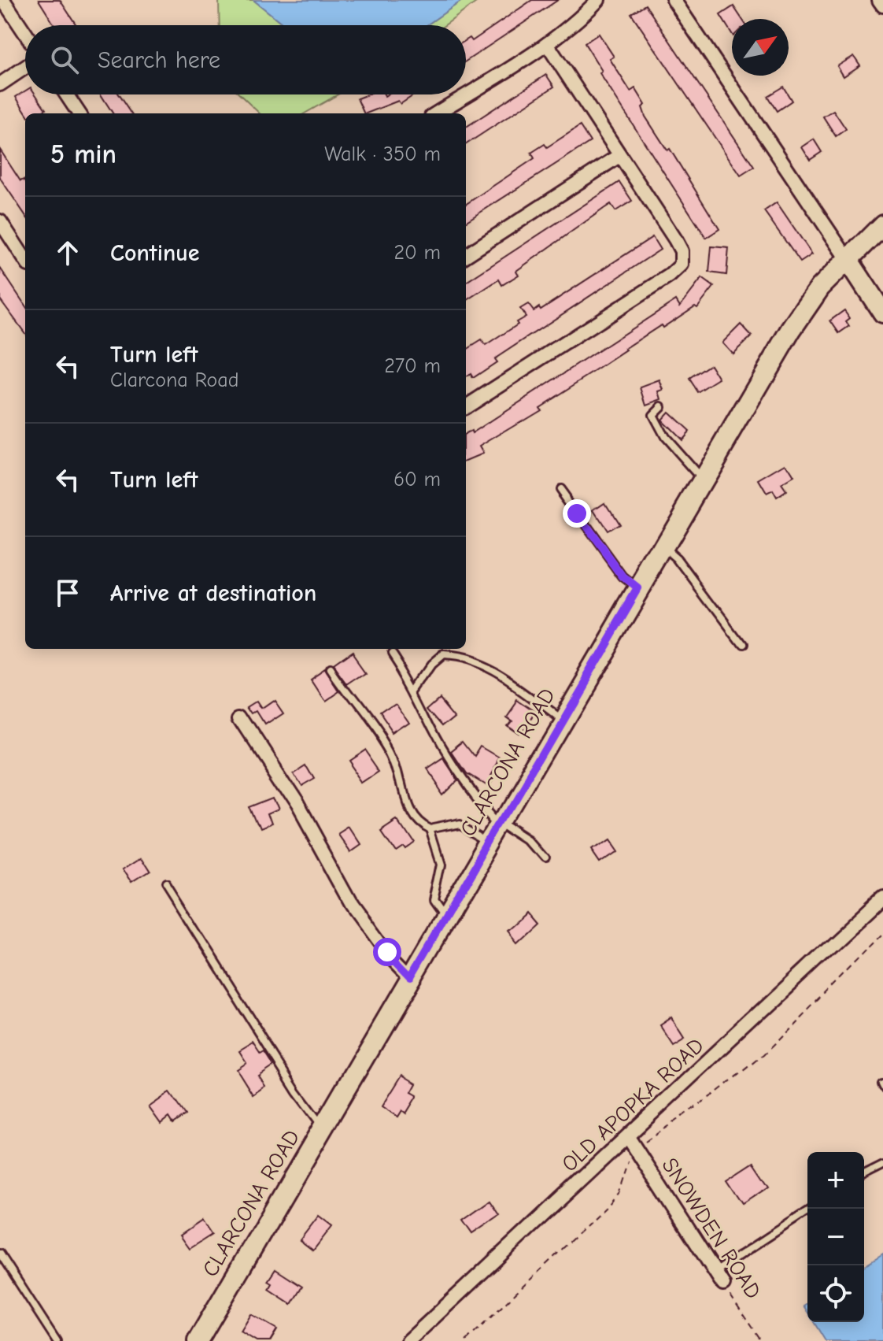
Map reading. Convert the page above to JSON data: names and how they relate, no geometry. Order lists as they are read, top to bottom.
{
  "streets": {
    "main road": ["CLARCONA ROAD"],
    "street": ["OLD APOPKA ROAD", "SNOWDEN ROAD"]
  },
  "crossings": [
    ["OLD APOPKA ROAD", "SNOWDEN ROAD"]
  ],
  "north": "top right",
  "page": {
    "search": "Search here",
    "heading": ["5 min", "Walk · 350 m"],
    "list": [
      ["Continue", "20 m"],
      ["Turn left", "Clarcona Road", "270 m"],
      ["Turn left", "60 m"],
      "Arrive at destination"
    ],
    "map_buttons": ["+", "−"]
  }
}
